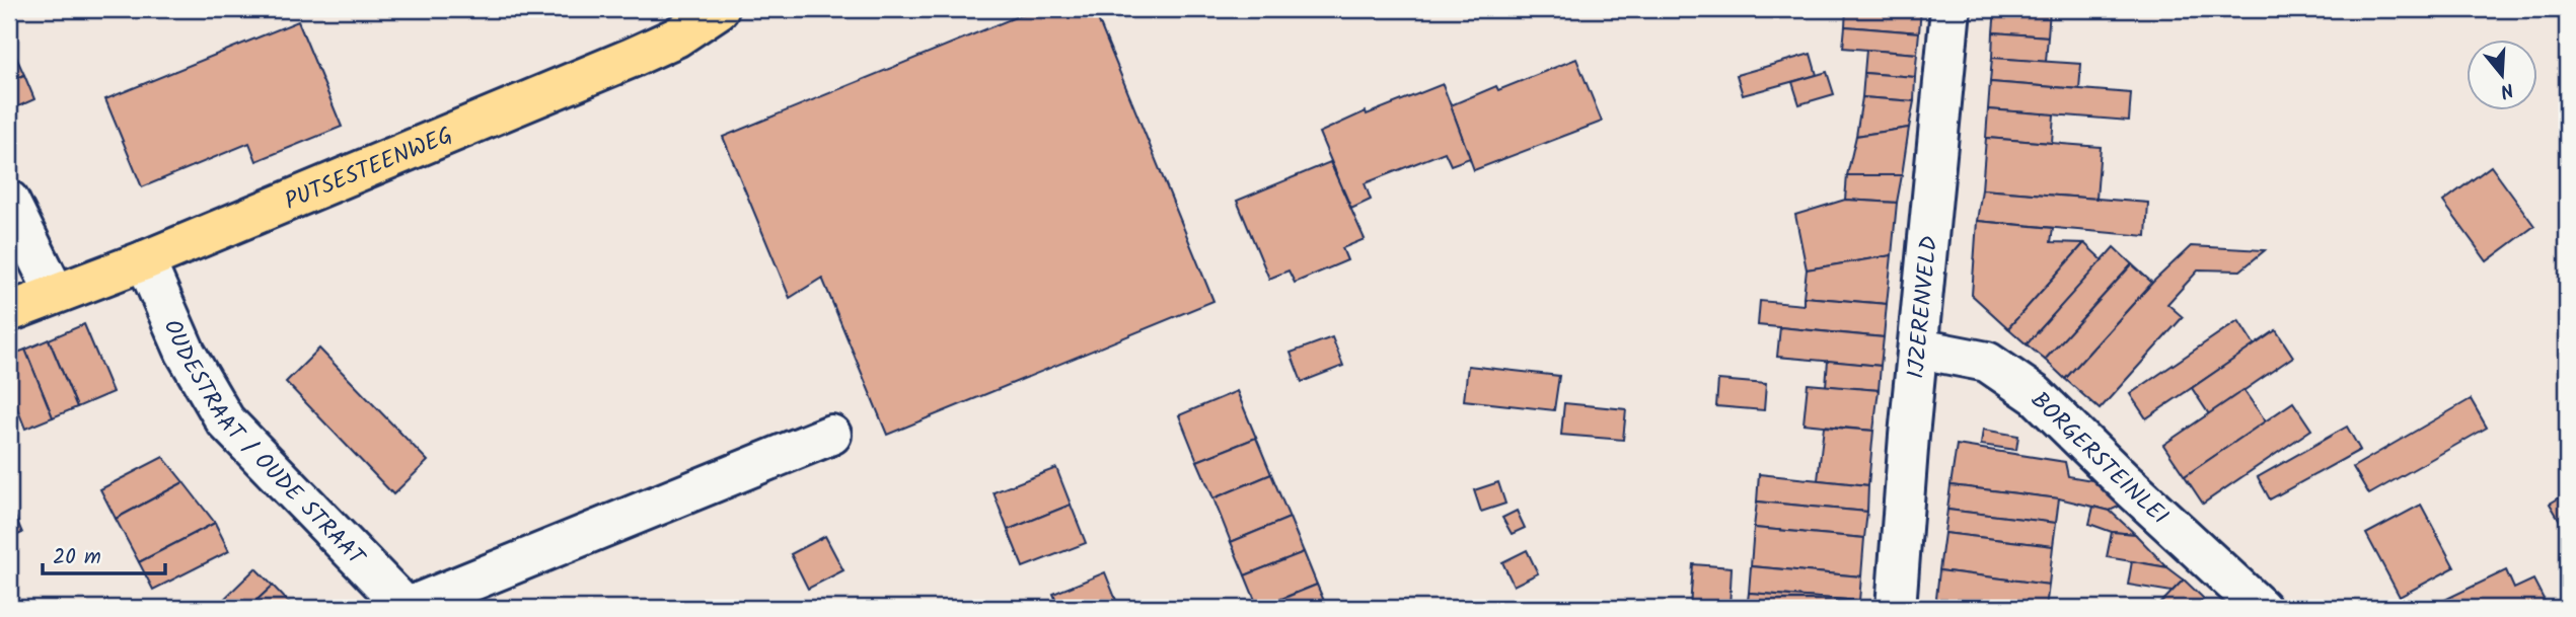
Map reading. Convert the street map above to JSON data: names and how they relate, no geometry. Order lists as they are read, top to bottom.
{
  "streets": {
    "main road": ["PUTSESTEENWEG"],
    "street": ["IJZERENVELD", "OUDESTRAAT / OUDE STRAAT", "BORGERSTEINLEI"]
  },
  "crossings": [
    ["PUTSESTEENWEG", "OUDESTRAAT / OUDE STRAAT"],
    ["IJZERENVELD", "BORGERSTEINLEI"]
  ],
  "scale_bar": "20 m",
  "north": "bottom"
}
